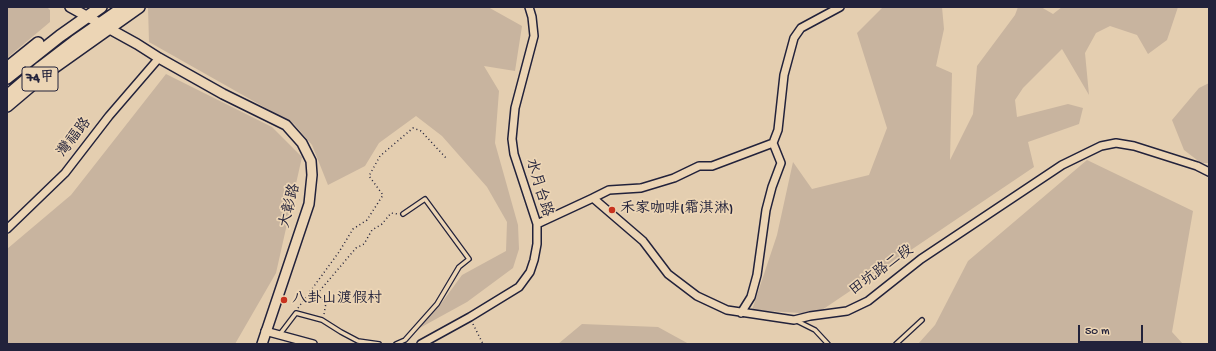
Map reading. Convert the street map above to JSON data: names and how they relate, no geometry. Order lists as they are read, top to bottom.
{
  "streets": {
    "main road": ["74甲", "大彰路"],
    "street": ["灣福路", "水月台路", "田坑路二段"]
  },
  "crossings": [
    ["74甲", "大彰路"],
    ["灣福路", "大彰路"]
  ],
  "places": ["禾家咖啡(霜淇淋)", "八卦山渡假村"],
  "scale_bar": "50 m"
}
